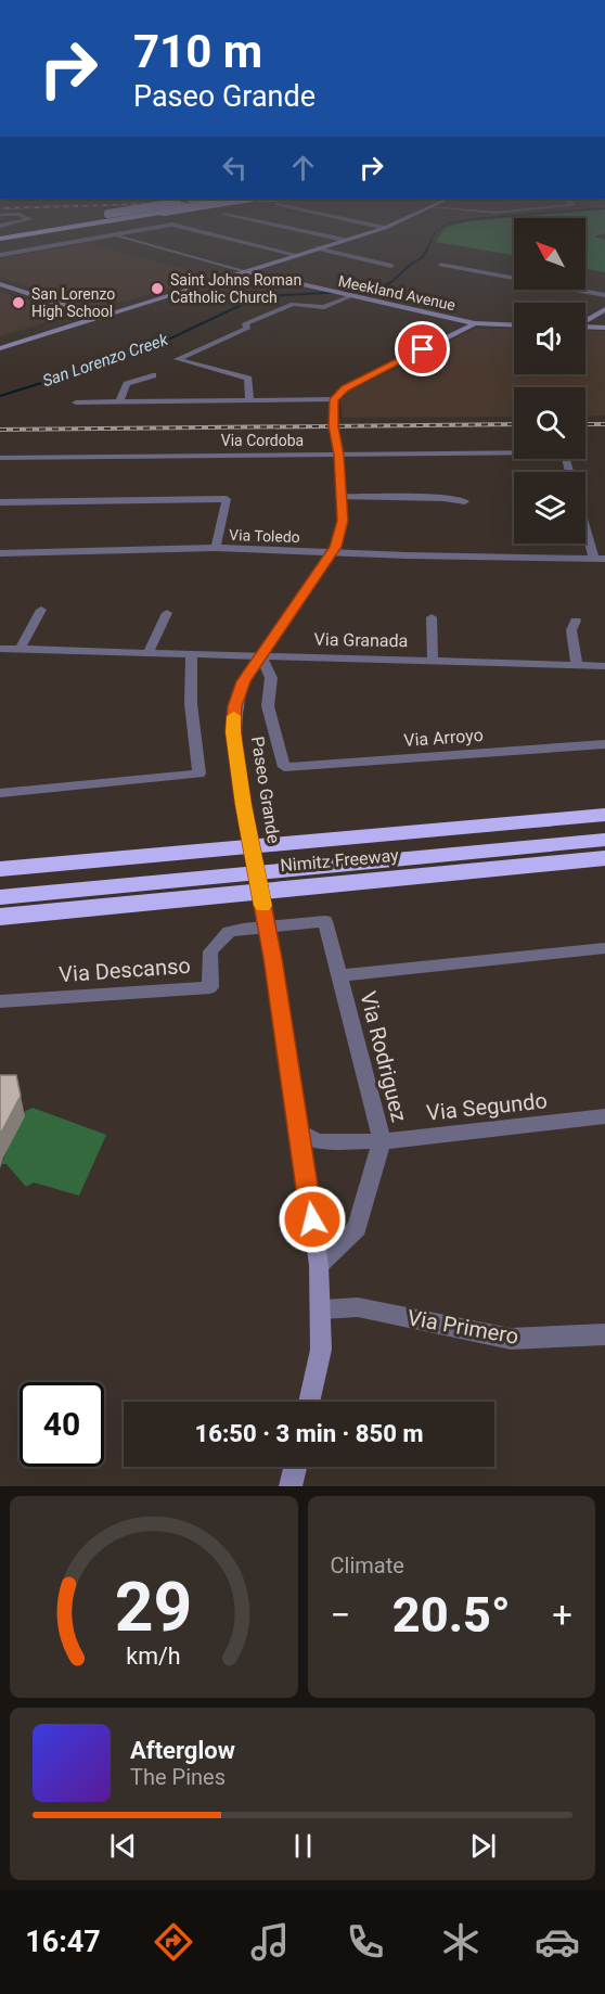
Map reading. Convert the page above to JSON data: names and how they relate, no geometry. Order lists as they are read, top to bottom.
{
  "streets": {
    "highway": ["Nimitz Freeway"],
    "street": [
      "Meekland Avenue",
      "Via Cordoba",
      "Via Toledo",
      "Via Granada",
      "Via Arroyo",
      "Paseo Grande",
      "Via Descanso",
      "Via Rodriguez",
      "Via Segundo",
      "Via Primero"
    ]
  },
  "crossings": [
    ["Via Cordoba", "Paseo Grande"],
    ["Via Toledo", "Paseo Grande"],
    ["Via Granada", "Via Arroyo"],
    ["Via Granada", "Paseo Grande"],
    ["Via Arroyo", "Paseo Grande"],
    ["Paseo Grande", "Via Rodriguez"],
    ["Paseo Grande", "Via Segundo"],
    ["Paseo Grande", "Via Primero"],
    ["Via Descanso", "Via Rodriguez"],
    ["Via Rodriguez", "Via Segundo"]
  ],
  "water": ["San Lorenzo Creek"],
  "places": ["Saint Johns Roman Catholic Church", "San Lorenzo High School"],
  "north": "top left",
  "page": {
    "turn": ["710 m", "Paseo Grande"],
    "limit": "40",
    "trip": "16:50 · 3 min · 850 m",
    "tile": "Climate",
    "heat": ["−", "20.5°", "+"],
    "song": ["Afterglow", "The Pines"],
    "tabs": "16:47",
    "gauge": ["29", "km/h"]
  }
}
